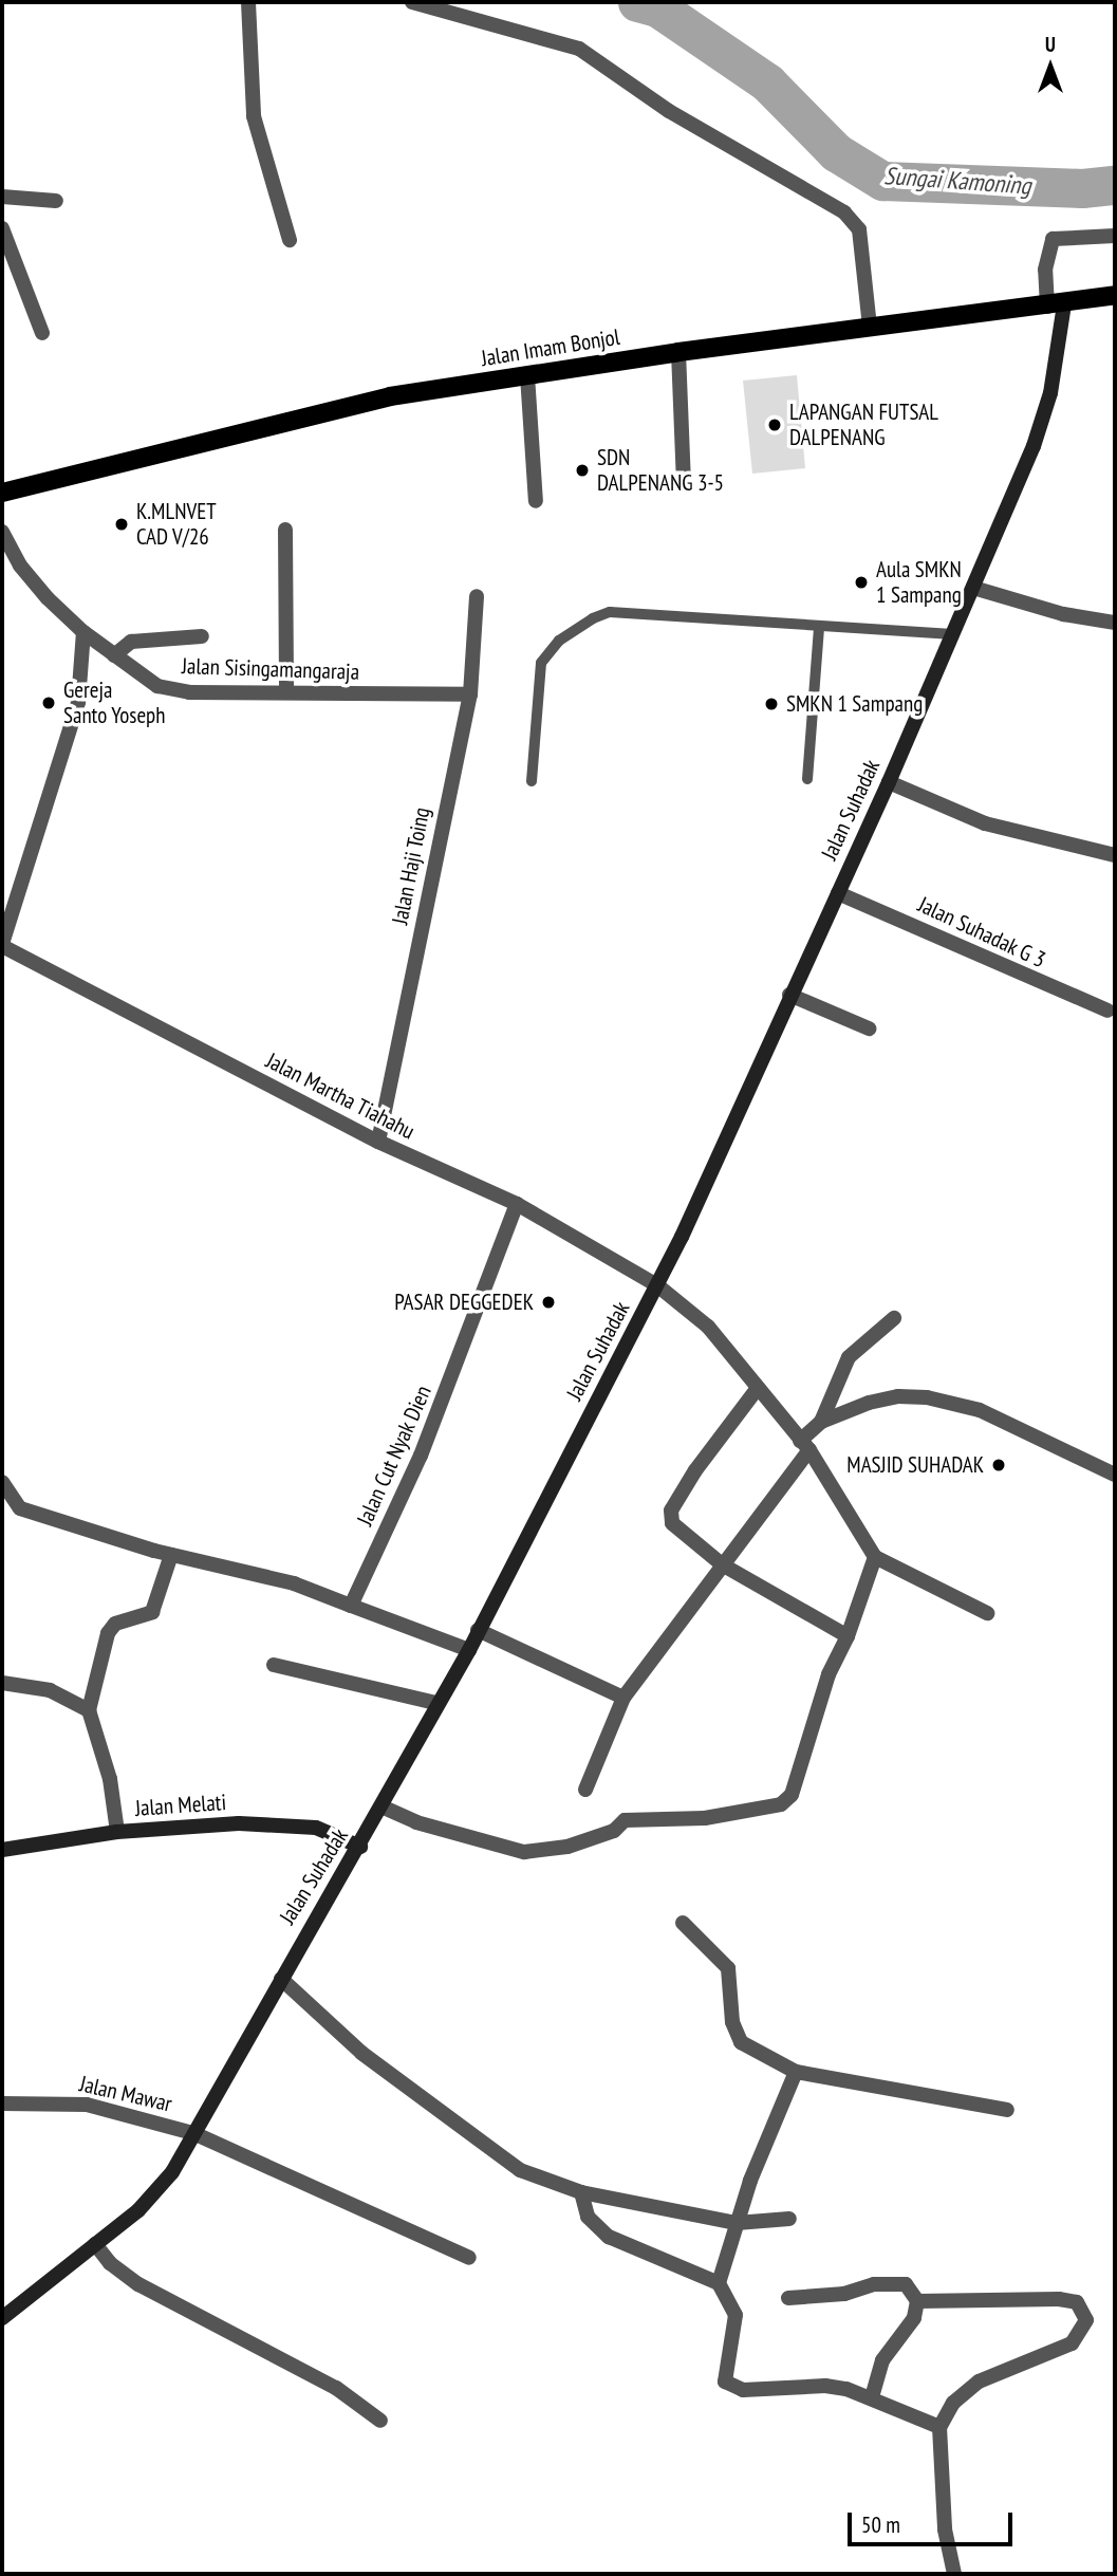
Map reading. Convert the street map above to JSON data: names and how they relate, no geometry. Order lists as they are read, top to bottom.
{
  "streets": {
    "main road": ["Jalan Imam Bonjol"],
    "street": [
      "Jalan Sisingamangaraja",
      "Jalan Suhadak",
      "Jalan Haji Toing",
      "Jalan Suhadak G 3",
      "Jalan Martha Tiahahu",
      "Jalan Cut Nyak Dien",
      "Jalan Melati",
      "Jalan Mawar"
    ]
  },
  "crossings": [
    ["Jalan Imam Bonjol", "Jalan Suhadak"],
    ["Jalan Sisingamangaraja", "Jalan Haji Toing"],
    ["Jalan Suhadak", "Jalan Suhadak G 3"],
    ["Jalan Suhadak", "Jalan Martha Tiahahu"],
    ["Jalan Suhadak", "Jalan Melati"],
    ["Jalan Suhadak", "Jalan Mawar"],
    ["Jalan Haji Toing", "Jalan Martha Tiahahu"],
    ["Jalan Martha Tiahahu", "Jalan Cut Nyak Dien"]
  ],
  "water": ["Sungai Kamoning"],
  "places": [
    "LAPANGAN FUTSAL DALPENANG",
    "SDN DALPENANG 3-5",
    "K.MLNVET CAD V/26",
    "Aula SMKN 1 Sampang",
    "Gereja Santo Yoseph",
    "SMKN 1 Sampang",
    "PASAR DEGGEDEK",
    "MASJID SUHADAK"
  ],
  "scale_bar": "50 m",
  "north": "top"
}
